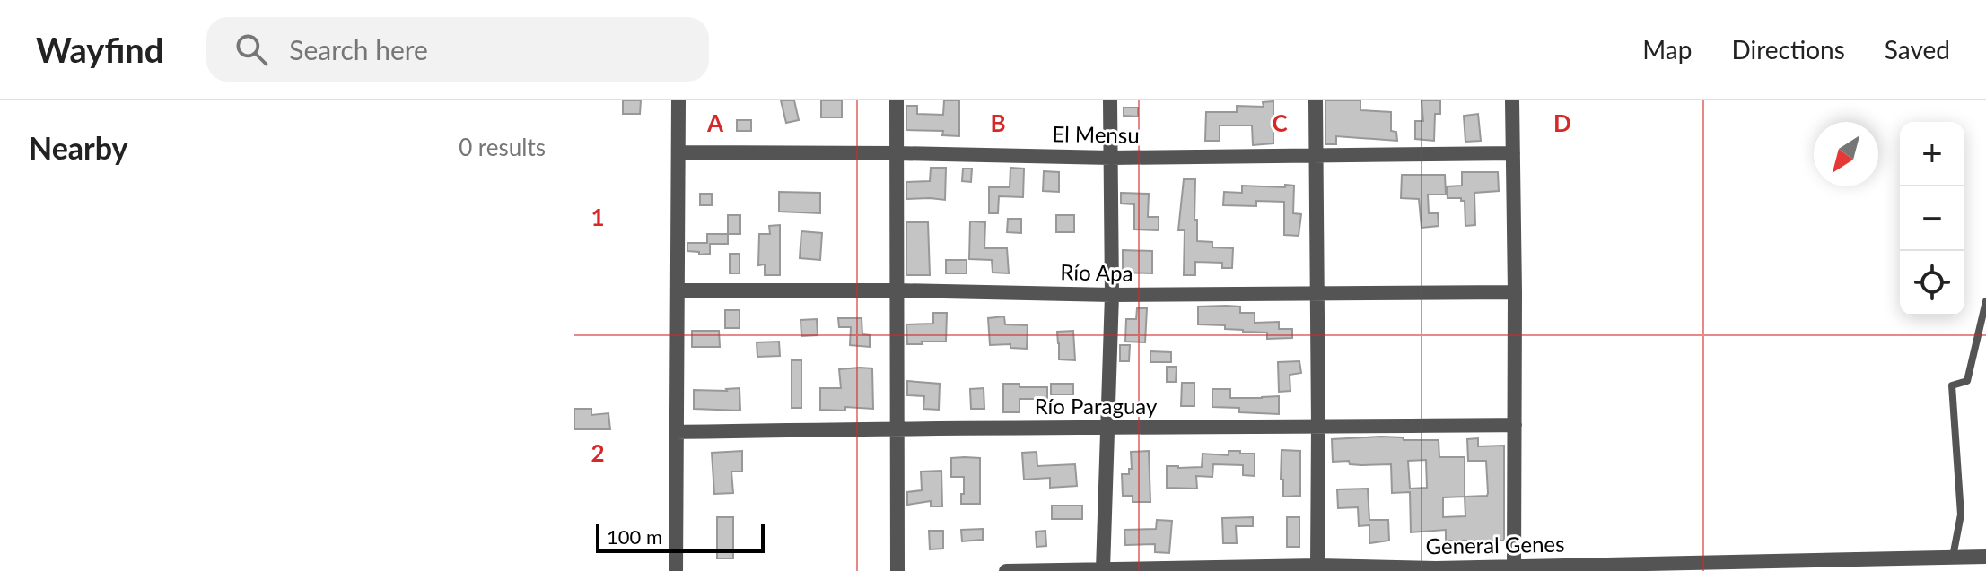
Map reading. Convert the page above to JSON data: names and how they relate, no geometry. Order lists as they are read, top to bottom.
{
  "streets": {
    "street": [
      "El Mensu",
      "Río Apa",
      "Río Paraguay",
      "General Genes"
    ]
  },
  "scale_bar": "100 m",
  "north": "bottom left",
  "page": {
    "header": "Wayfind",
    "search": "Search here",
    "nav": ["Map", "Directions", "Saved"],
    "heading": ["Nearby", "0 results"],
    "map_buttons": ["+", "−"],
    "scale": "100 m"
  },
  "grid": {
    "columns": [
      "A",
      "B",
      "C",
      "D"
    ],
    "rows": ["1", "2"]
  }
}
